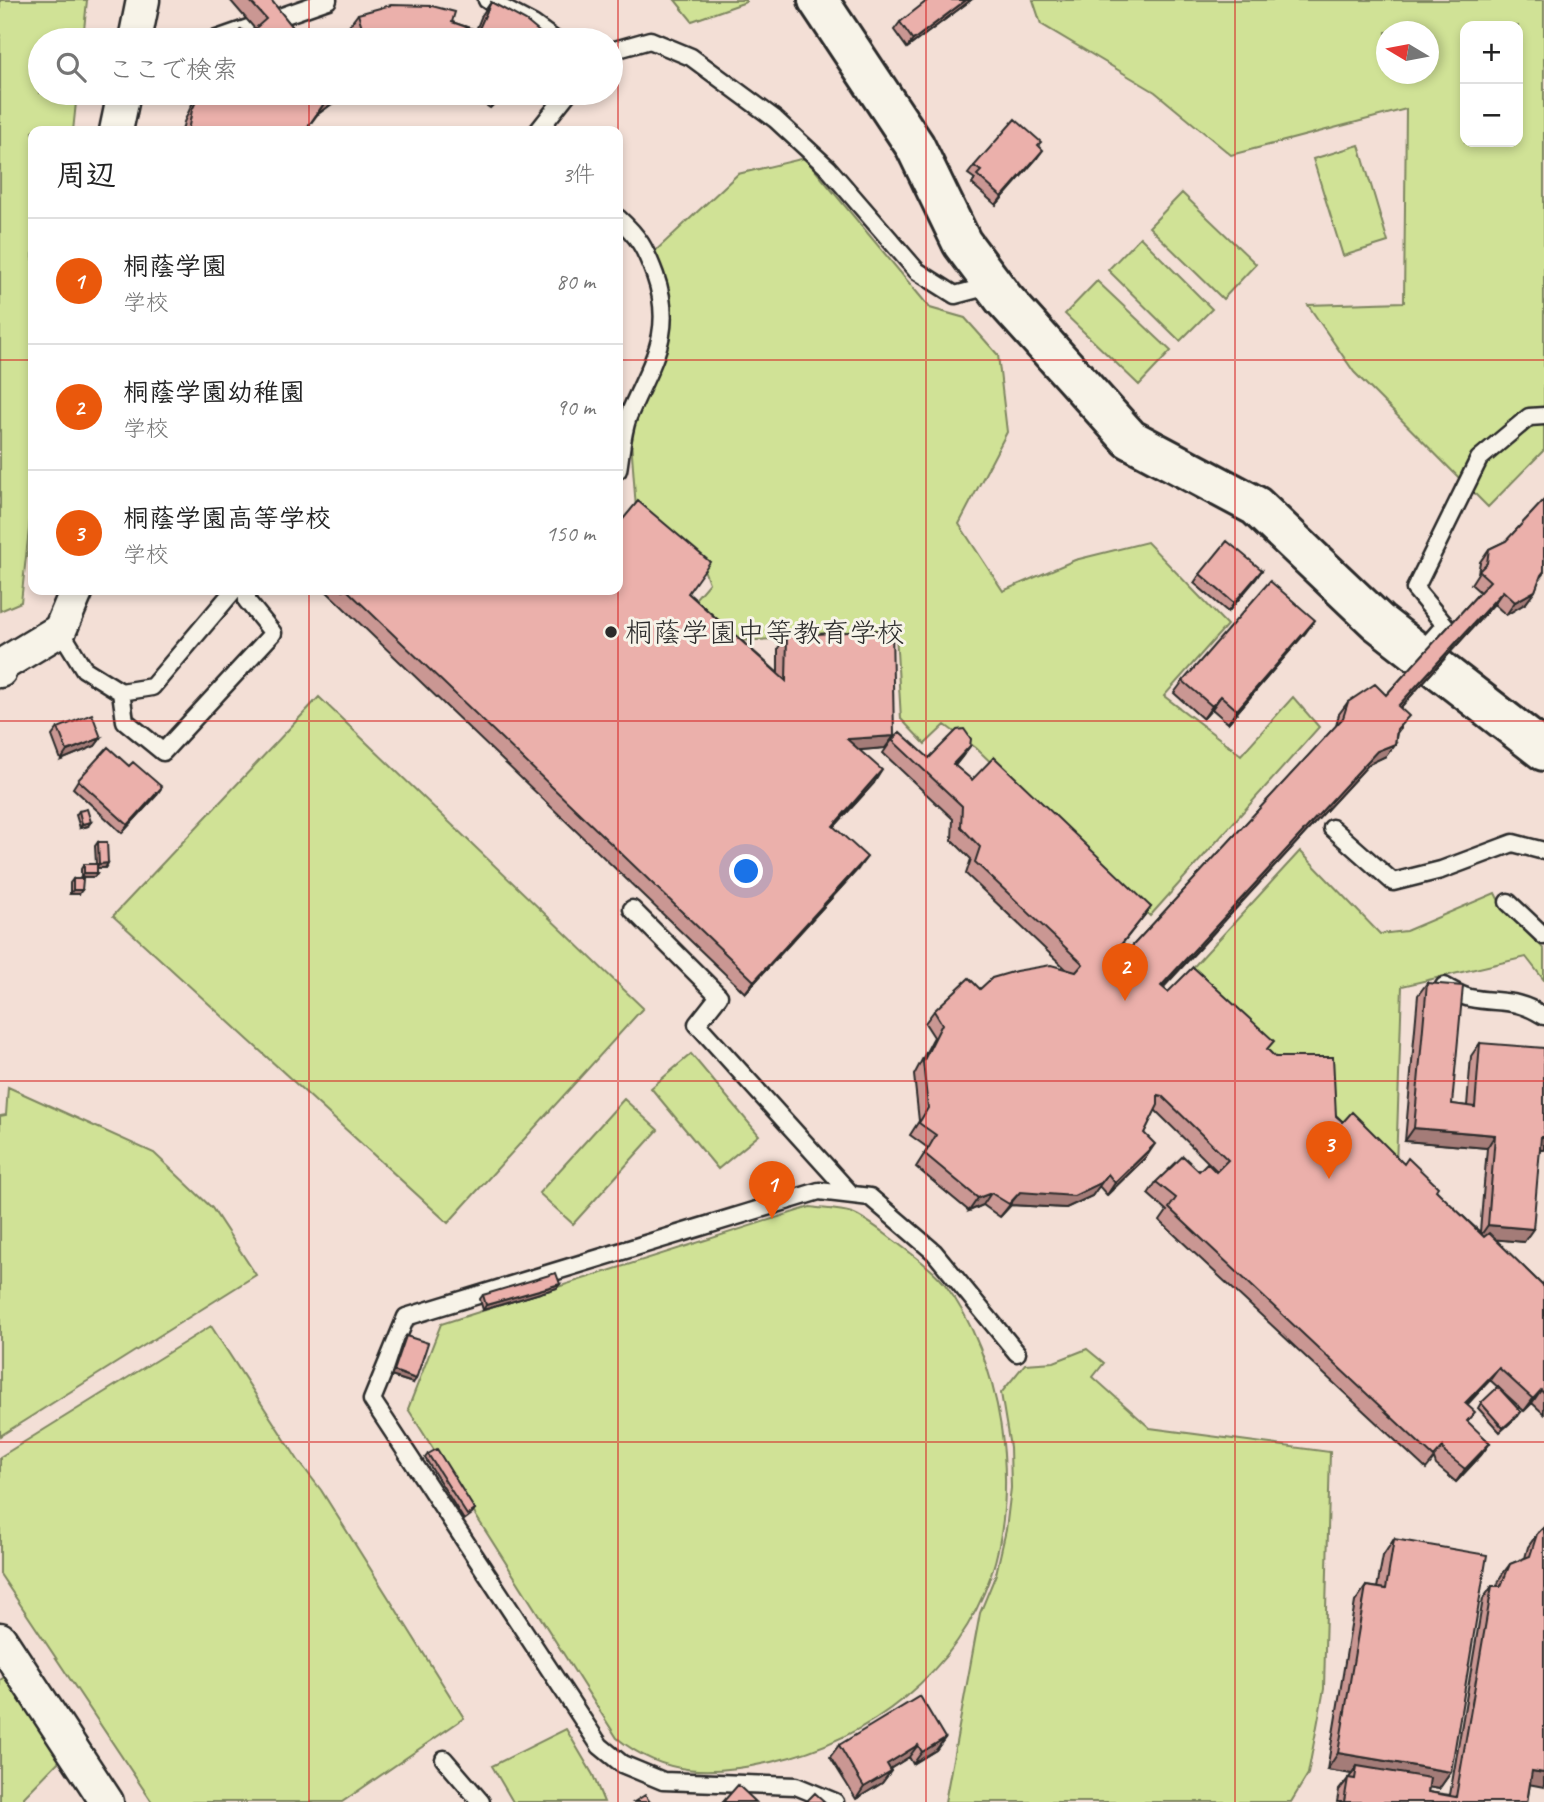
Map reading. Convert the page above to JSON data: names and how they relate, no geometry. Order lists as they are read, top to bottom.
{
  "places": ["桐蔭学園中等教育学校"],
  "north": "left",
  "page": {
    "map_buttons": ["+", "−"],
    "search": "ここで検索",
    "heading": ["周辺", "3件"],
    "list": [
      {
        "mark": "1",
        "name": "桐蔭学園",
        "note": "学校",
        "value": "80 m"
      },
      {
        "mark": "2",
        "name": "桐蔭学園幼稚園",
        "note": "学校",
        "value": "90 m"
      },
      {
        "mark": "3",
        "name": "桐蔭学園高等学校",
        "note": "学校",
        "value": "150 m"
      }
    ],
    "pins": ["2", "3", "1"]
  }
}
